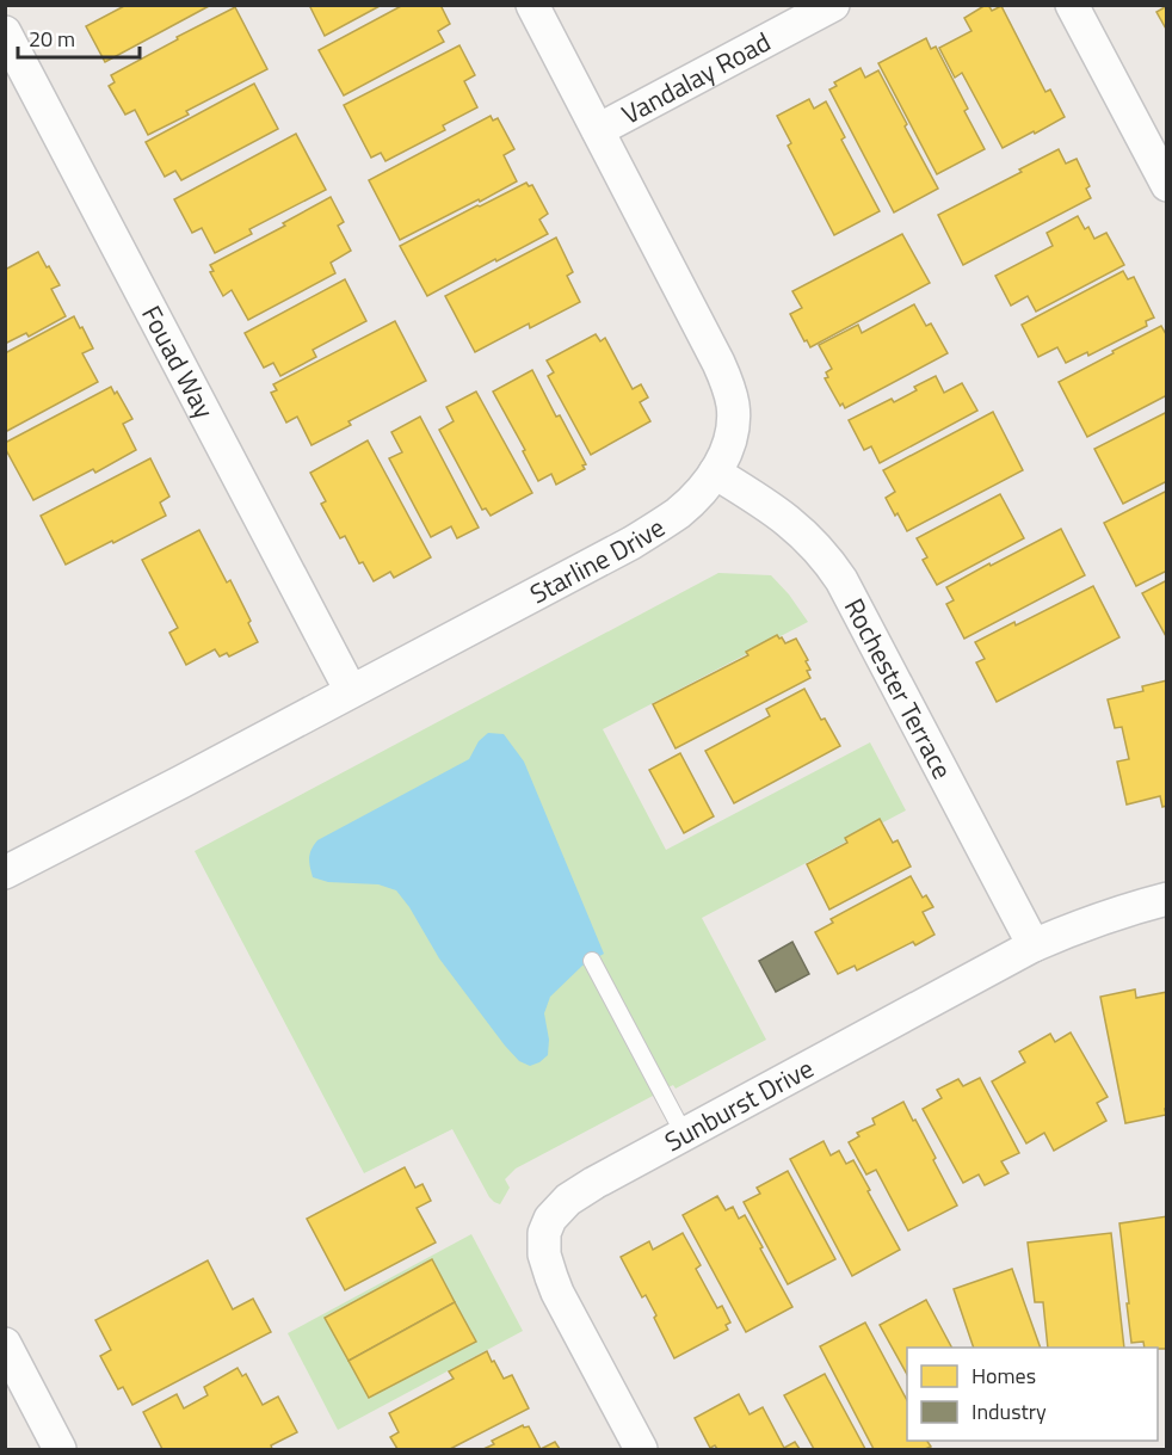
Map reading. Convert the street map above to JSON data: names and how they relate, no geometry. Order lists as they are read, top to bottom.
{
  "streets": {
    "street": [
      "Vandalay Road",
      "Fouad Way",
      "Starline Drive",
      "Rochester Terrace",
      "Sunburst Drive"
    ]
  },
  "crossings": [
    ["Vandalay Road", "Starline Drive"],
    ["Fouad Way", "Starline Drive"],
    ["Starline Drive", "Rochester Terrace"],
    ["Rochester Terrace", "Sunburst Drive"]
  ],
  "legend": ["Homes", "Industry"],
  "scale_bar": "20 m"
}
